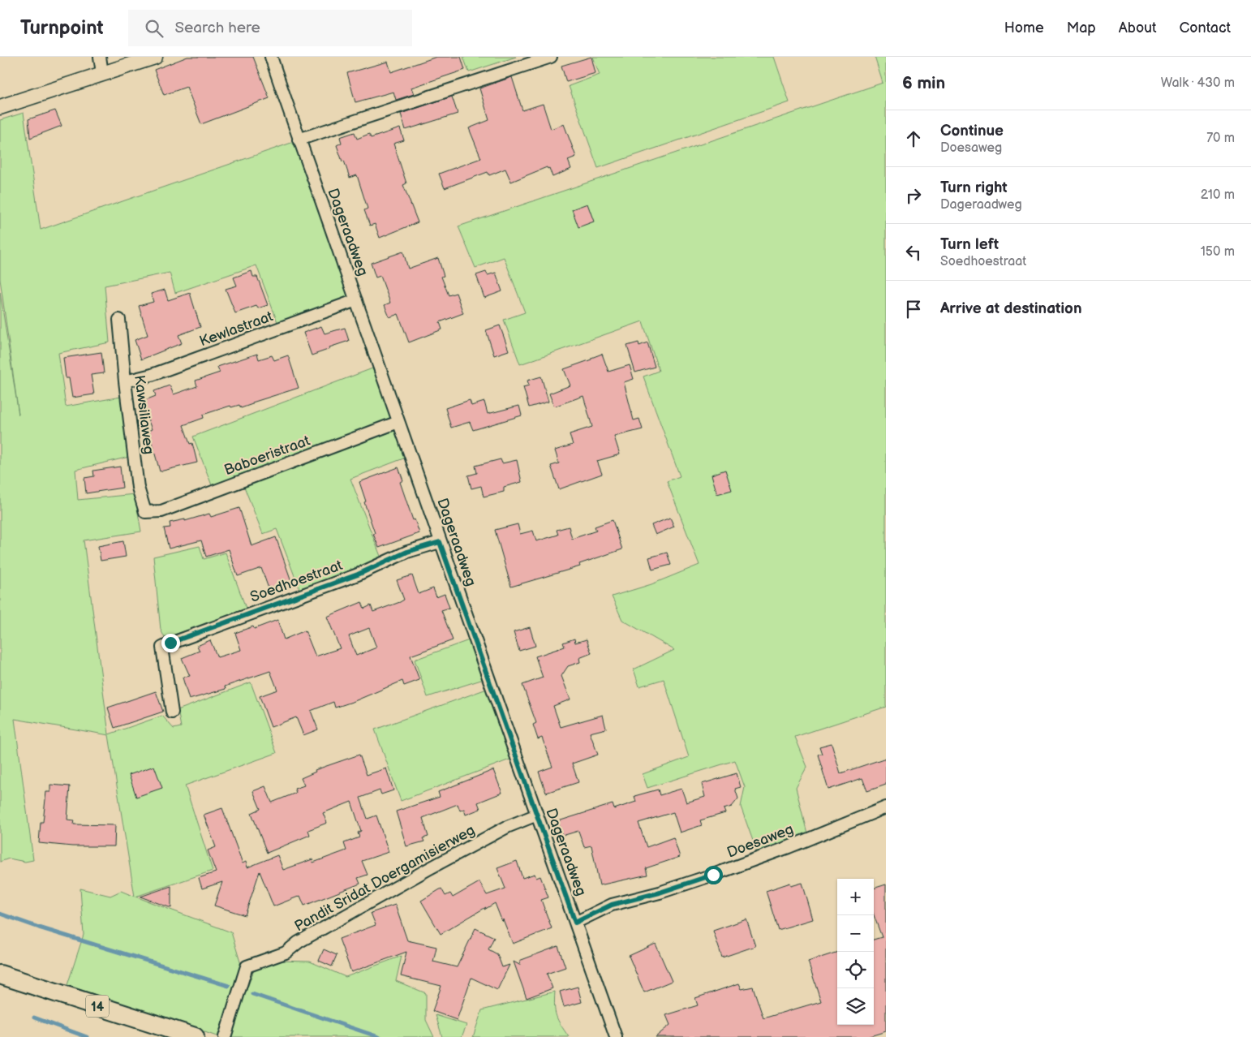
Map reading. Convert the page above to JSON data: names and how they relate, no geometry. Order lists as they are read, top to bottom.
{
  "streets": {
    "main road": ["14"],
    "street": [
      "Dageraadweg",
      "Kewlastraat",
      "Kawsiliaweg",
      "Baboeristraat",
      "Soedhoestraat",
      "Doesaweg",
      "Pandit Sridat Doergamisierweg"
    ]
  },
  "crossings": [
    ["Dageraadweg", "Kewlastraat"],
    ["Dageraadweg", "Baboeristraat"],
    ["Dageraadweg", "Soedhoestraat"],
    ["Dageraadweg", "Doesaweg"],
    ["Dageraadweg", "Pandit Sridat Doergamisierweg"],
    ["Kewlastraat", "Kawsiliaweg"],
    ["Kawsiliaweg", "Baboeristraat"]
  ],
  "page": {
    "header": "Turnpoint",
    "search": "Search here",
    "nav": [
      "Home",
      "Map",
      "About",
      "Contact"
    ],
    "heading": ["6 min", "Walk · 430 m"],
    "list": [
      ["Continue", "Doesaweg", "70 m"],
      ["Turn right", "Dageraadweg", "210 m"],
      ["Turn left", "Soedhoestraat", "150 m"],
      "Arrive at destination"
    ],
    "map_buttons": ["+", "−"]
  }
}
